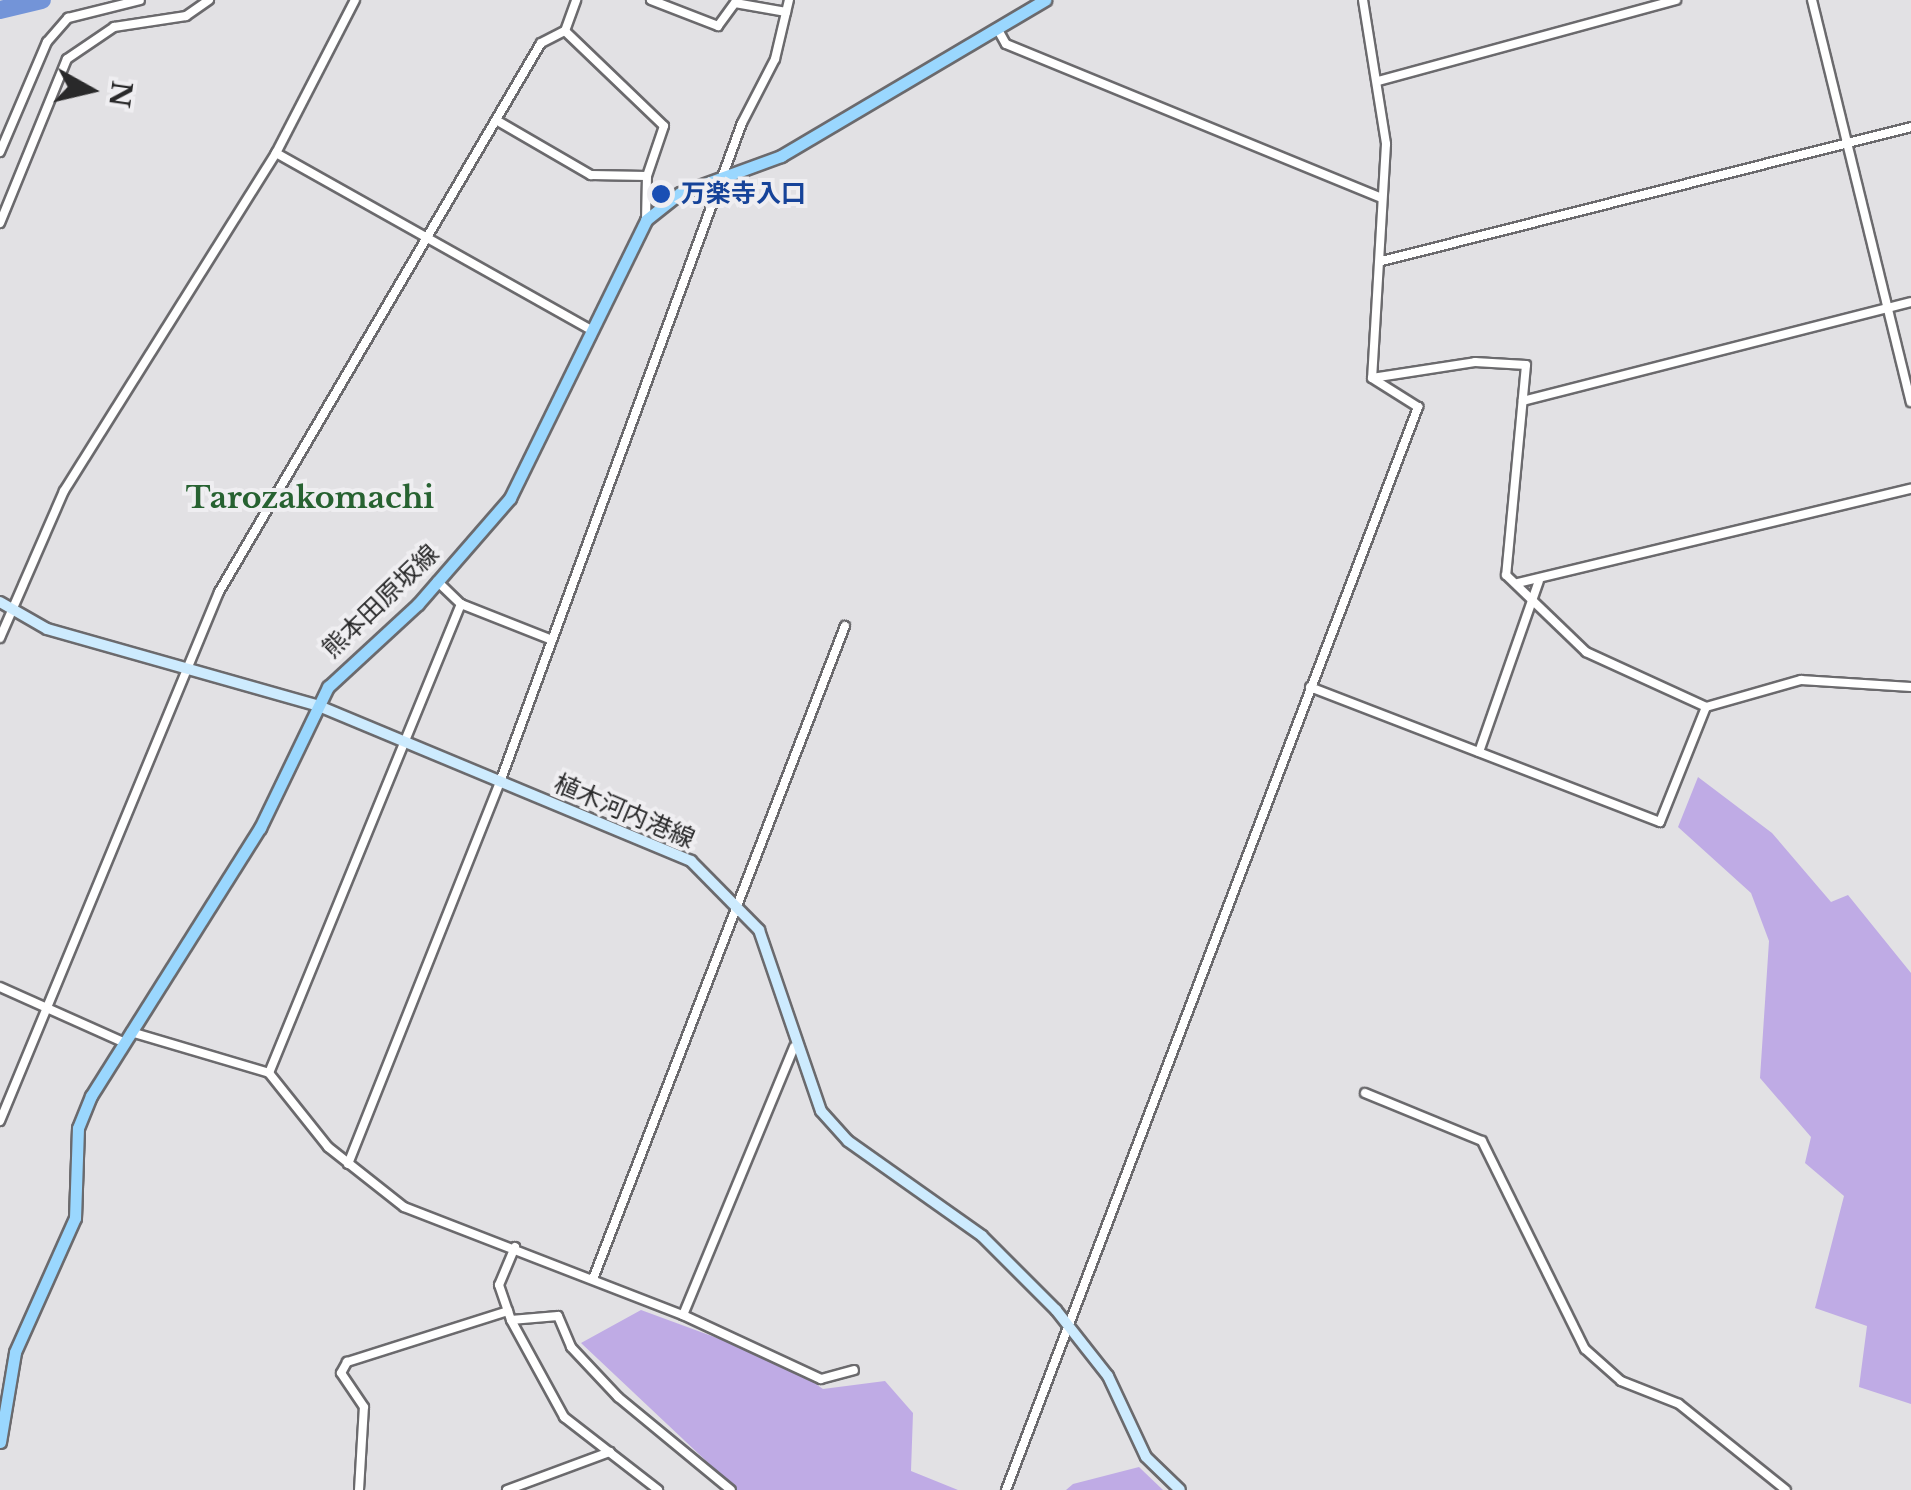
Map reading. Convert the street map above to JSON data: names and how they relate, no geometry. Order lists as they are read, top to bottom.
{
  "streets": {
    "main road": ["熊本田原坂線", "植木河内港線"]
  },
  "crossings": [
    ["熊本田原坂線", "植木河内港線"]
  ],
  "districts": ["Tarozakomachi"],
  "places": ["万楽寺入口"],
  "north": "right"
}
